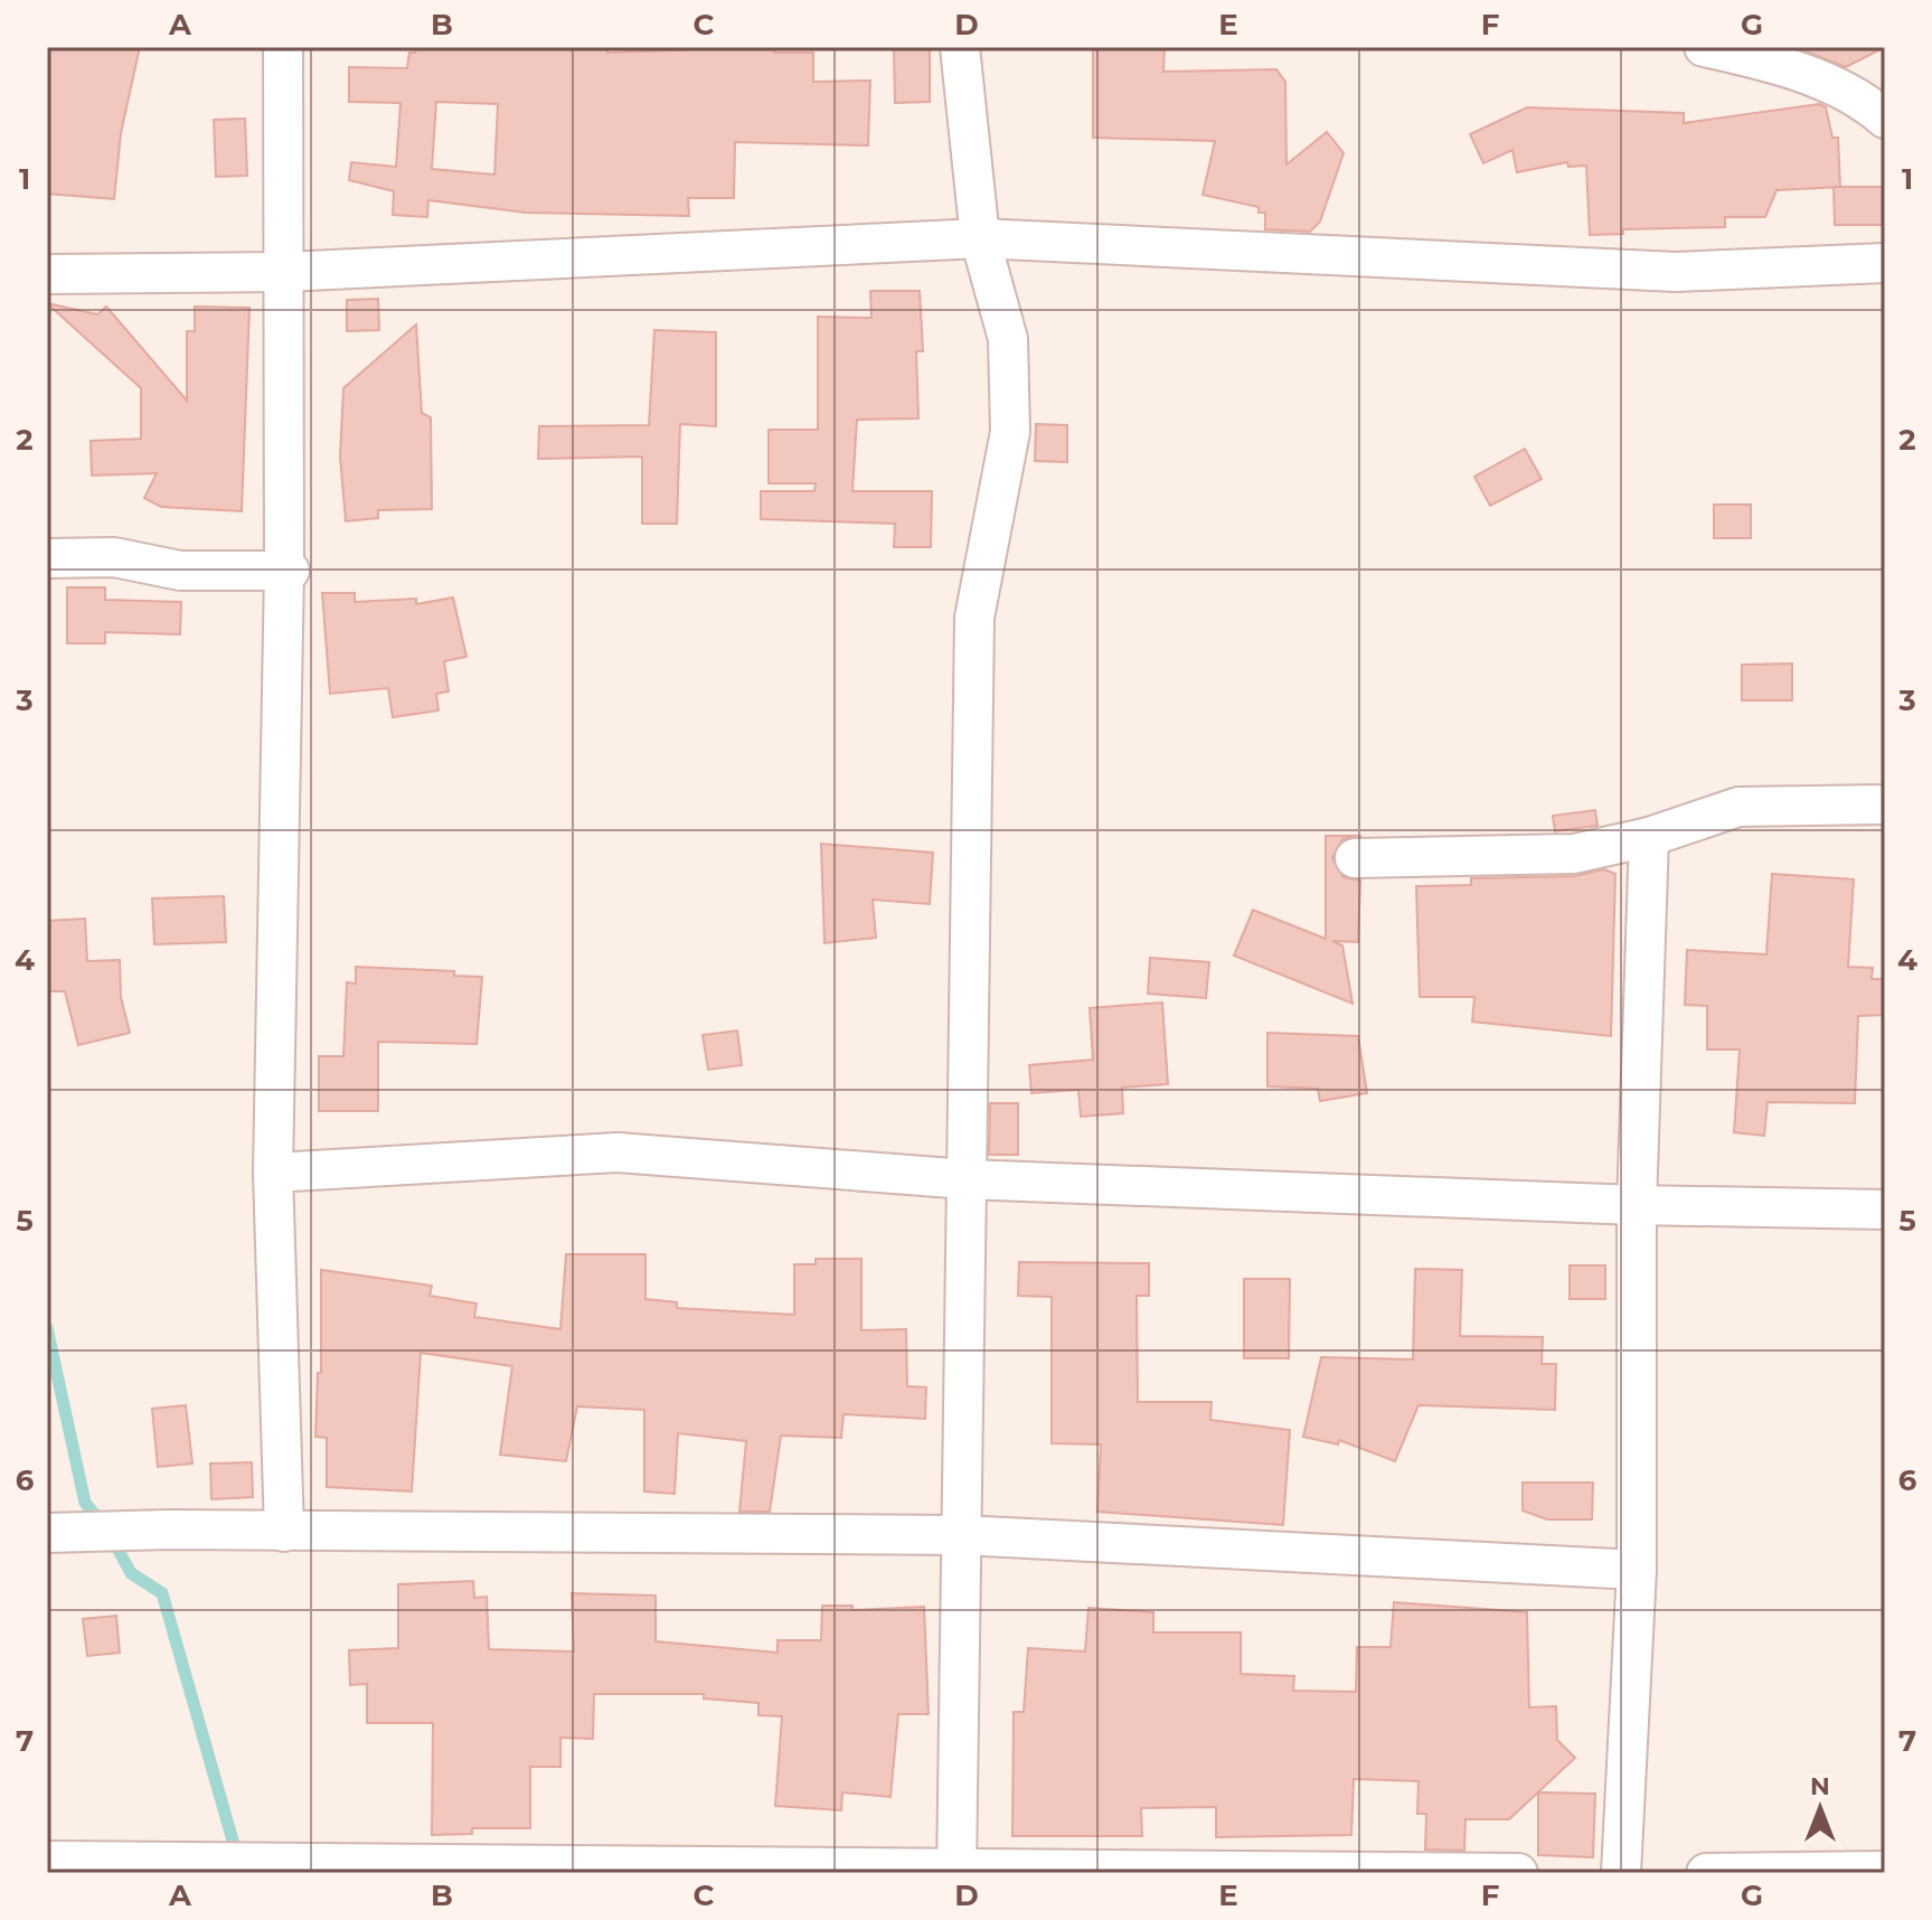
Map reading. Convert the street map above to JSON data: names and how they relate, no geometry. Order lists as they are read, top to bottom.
{
  "north": "top",
  "grid": {
    "columns": [
      "A",
      "B",
      "C",
      "D",
      "E",
      "F",
      "G"
    ],
    "rows": [
      "1",
      "2",
      "3",
      "4",
      "5",
      "6",
      "7"
    ]
  }
}
